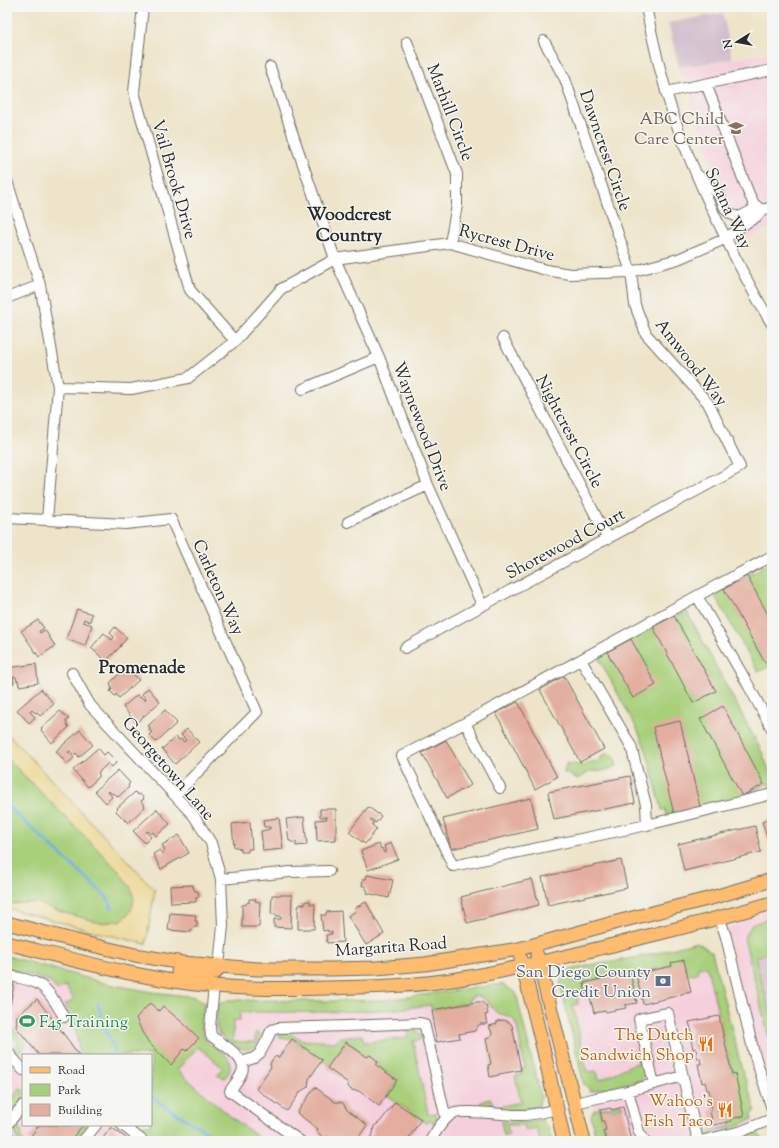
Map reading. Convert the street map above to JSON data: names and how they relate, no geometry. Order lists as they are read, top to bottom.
{
  "streets": {
    "main road": ["Margarita Road"],
    "street": [
      "Marhill Circle",
      "Dawncrest Circle",
      "Vail Brook Drive",
      "Solana Way",
      "Rycrest Drive",
      "Amwood Way",
      "Waynewood Drive",
      "Nightcrest Circle",
      "Shorewood Court",
      "Carleton Way",
      "Georgetown Lane"
    ]
  },
  "crossings": [
    ["Marhill Circle", "Rycrest Drive"],
    ["Dawncrest Circle", "Rycrest Drive"],
    ["Dawncrest Circle", "Amwood Way"],
    ["Vail Brook Drive", "Rycrest Drive"],
    ["Solana Way", "Rycrest Drive"],
    ["Rycrest Drive", "Amwood Way"],
    ["Rycrest Drive", "Waynewood Drive"],
    ["Amwood Way", "Shorewood Court"],
    ["Waynewood Drive", "Shorewood Court"],
    ["Nightcrest Circle", "Shorewood Court"],
    ["Carleton Way", "Georgetown Lane"],
    ["Georgetown Lane", "Margarita Road"]
  ],
  "districts": ["Woodcrest Country", "Promenade"],
  "places": {
    "school or university": ["ABC Child Care Center"],
    "bank": ["San Diego County Credit Union"],
    "sports": ["F45 Training"],
    "restaurant": ["The Dutch Sandwich Shop", "Wahoo's Fish Taco"]
  },
  "legend": ["Road", "Park", "Building"],
  "north": "left"
}
